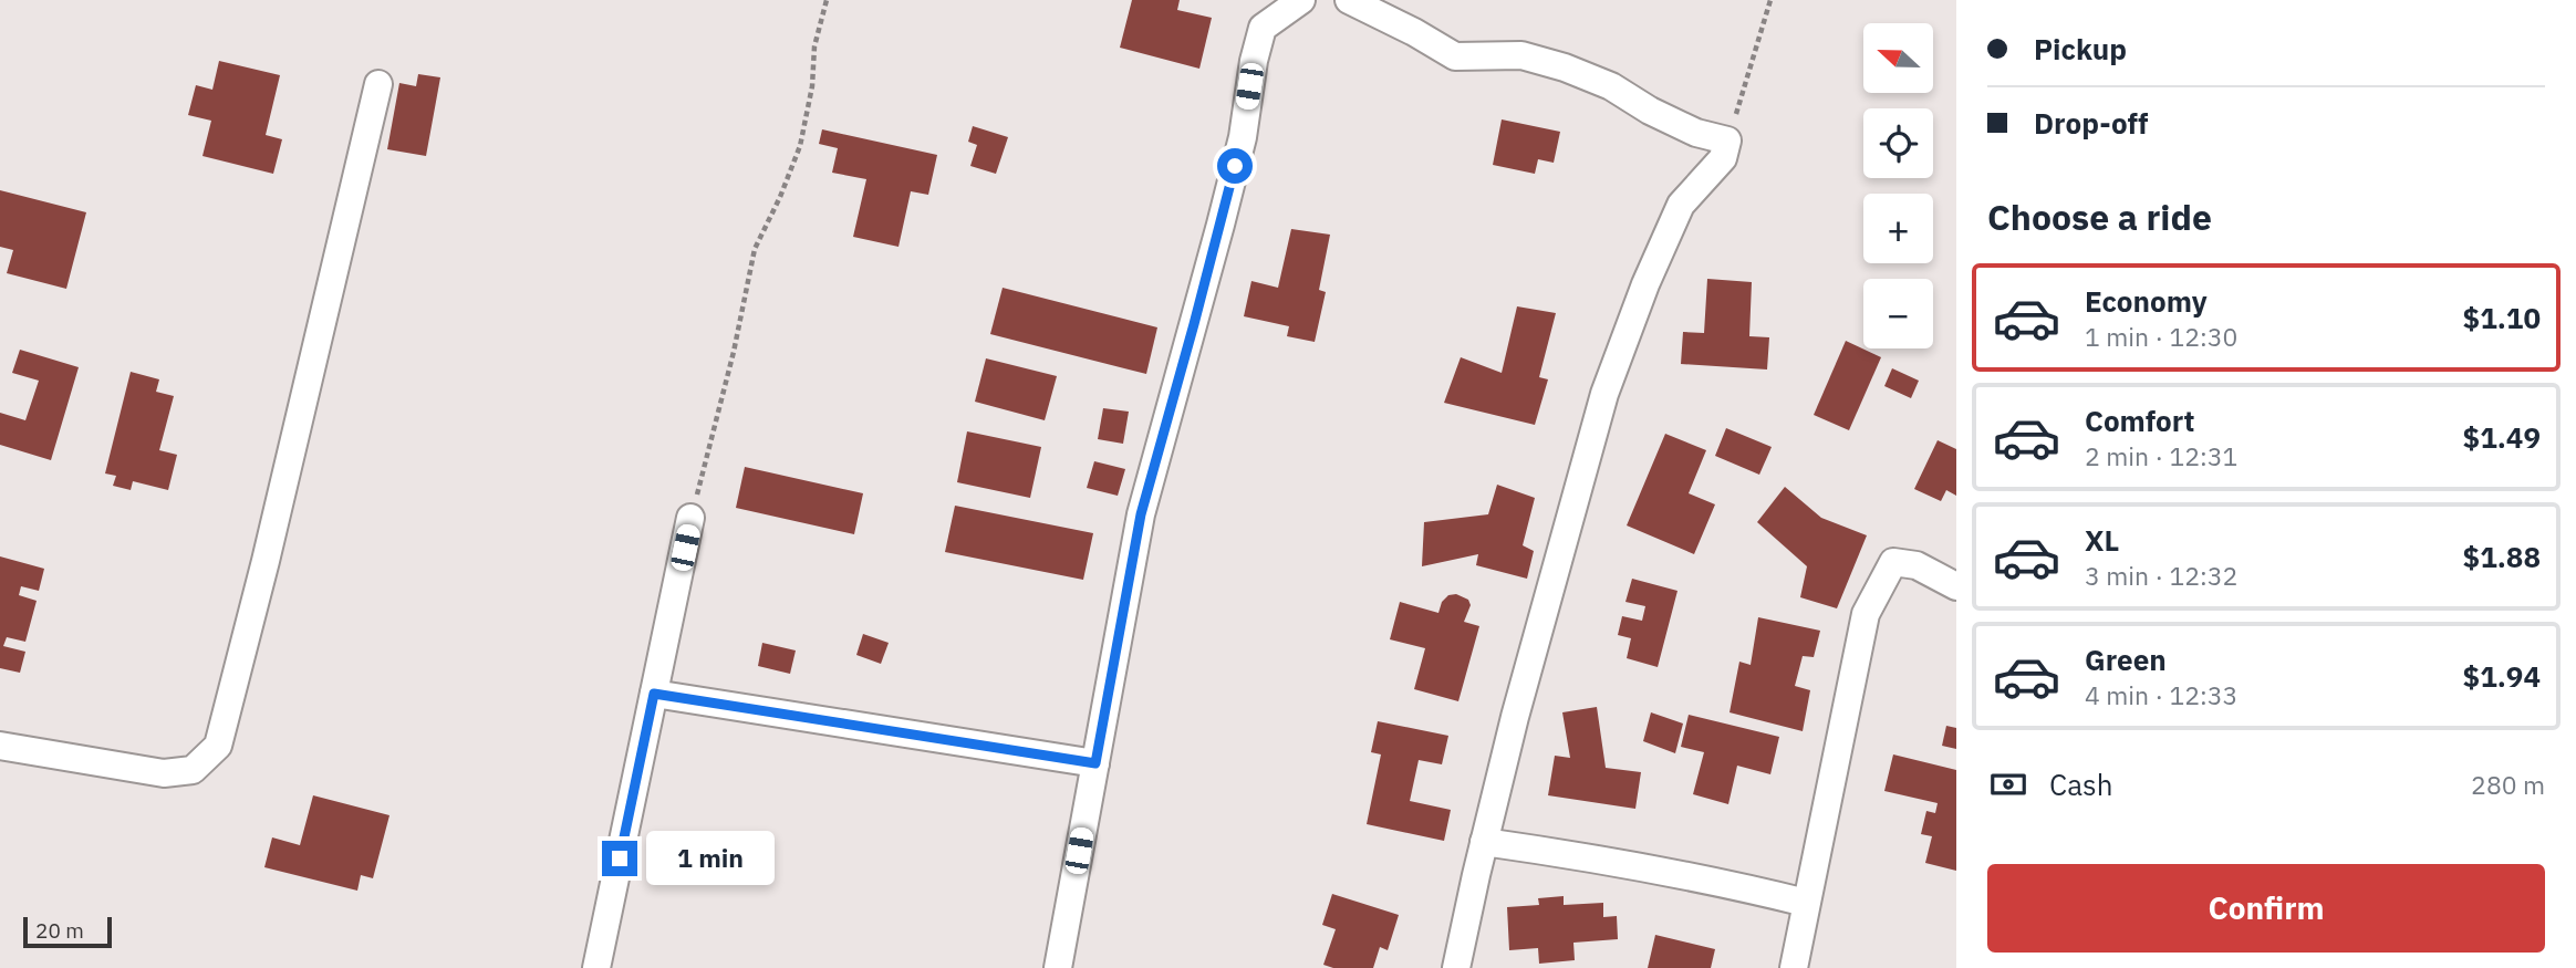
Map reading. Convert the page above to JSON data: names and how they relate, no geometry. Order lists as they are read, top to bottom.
{
  "scale_bar": "20 m",
  "north": "left",
  "page": {
    "banner": ["Pickup", "Drop-off"],
    "map_buttons": ["+", "−"],
    "heading": "Choose a ride",
    "list": [
      {
        "name": "Economy",
        "note": "1 min · 12:30",
        "value": "$1.10"
      },
      {
        "name": "Comfort",
        "note": "2 min · 12:31",
        "value": "$1.49"
      },
      {
        "name": "XL",
        "note": "3 min · 12:32",
        "value": "$1.88"
      },
      {
        "name": "Green",
        "note": "4 min · 12:33",
        "value": "$1.94"
      }
    ],
    "pay": ["Cash", "280 m"],
    "bubble": "1 min",
    "buttons": "Confirm",
    "scale": "20 m"
  }
}
